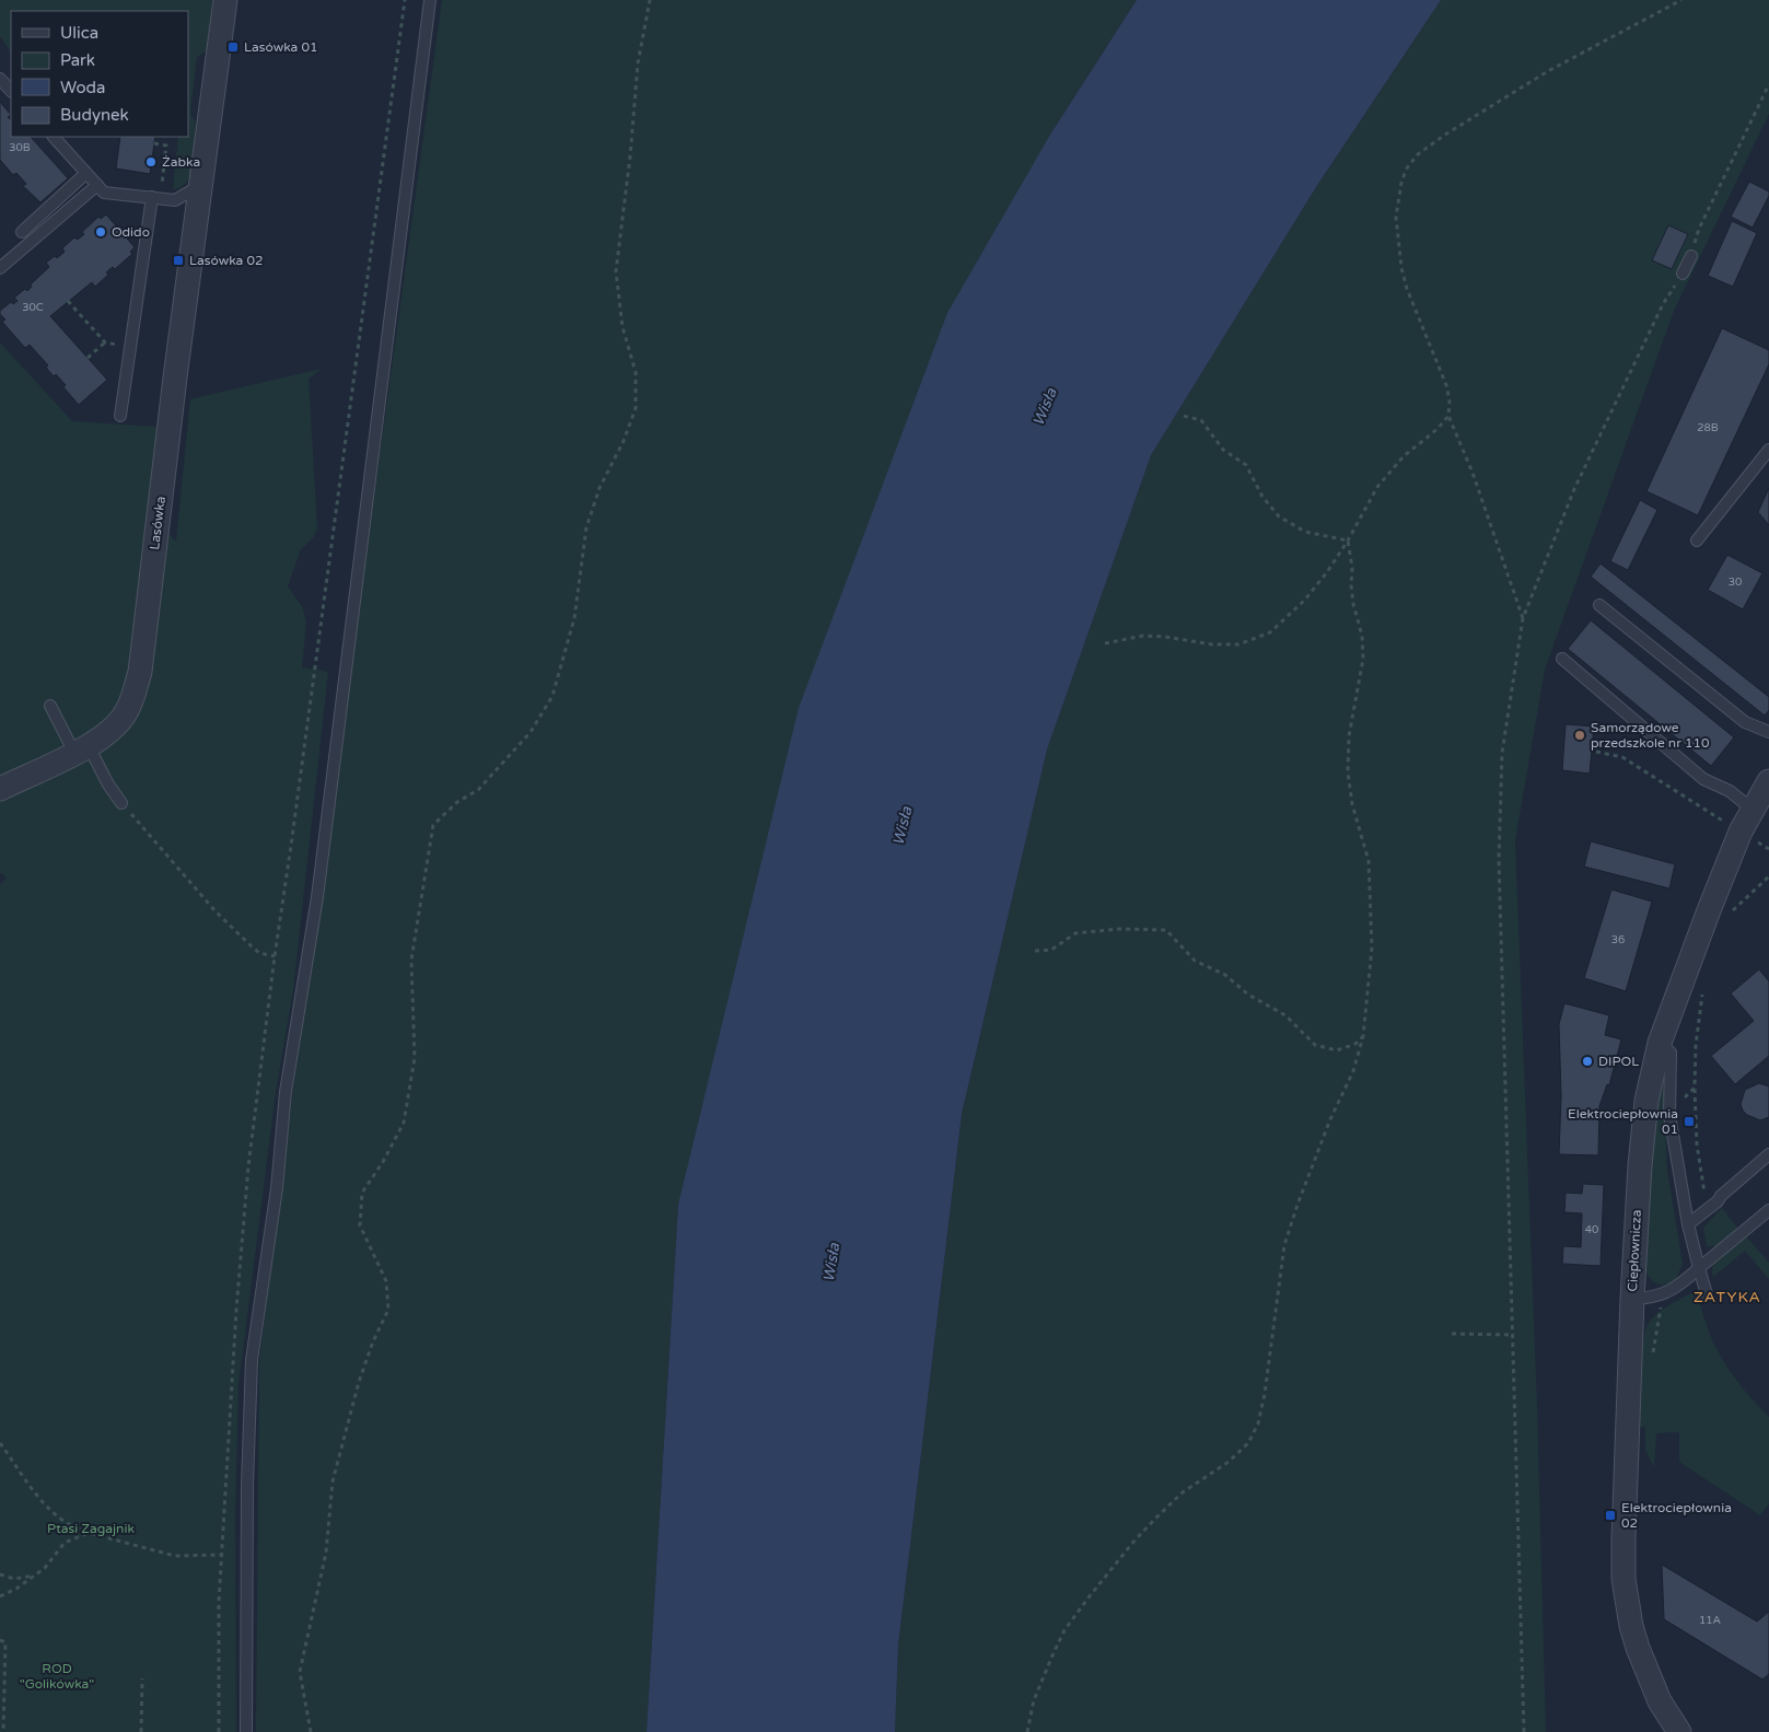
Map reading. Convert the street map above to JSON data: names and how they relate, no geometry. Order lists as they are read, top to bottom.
{
  "streets": {
    "street": ["Lasówka", "Ciepłownicza"]
  },
  "districts": ["ZATYKA"],
  "water": ["Wisła"],
  "parks": ["Ptasi Zagajnik", "ROD \"Golikówka\""],
  "places": {
    "transit": [
      "Lasówka 01",
      "Lasówka 02",
      "Elektrociepłownia 01",
      "Elektrociepłownia 02"
    ],
    "other": [
      "Żabka",
      "Odido",
      "Samorządowe przedszkole nr 110",
      "DIPOL"
    ]
  },
  "house_numbers": [
    "30B",
    "30C",
    "28B",
    "30",
    "36",
    "40",
    "11A"
  ],
  "legend": [
    "Ulica",
    "Park",
    "Woda",
    "Budynek"
  ]
}
